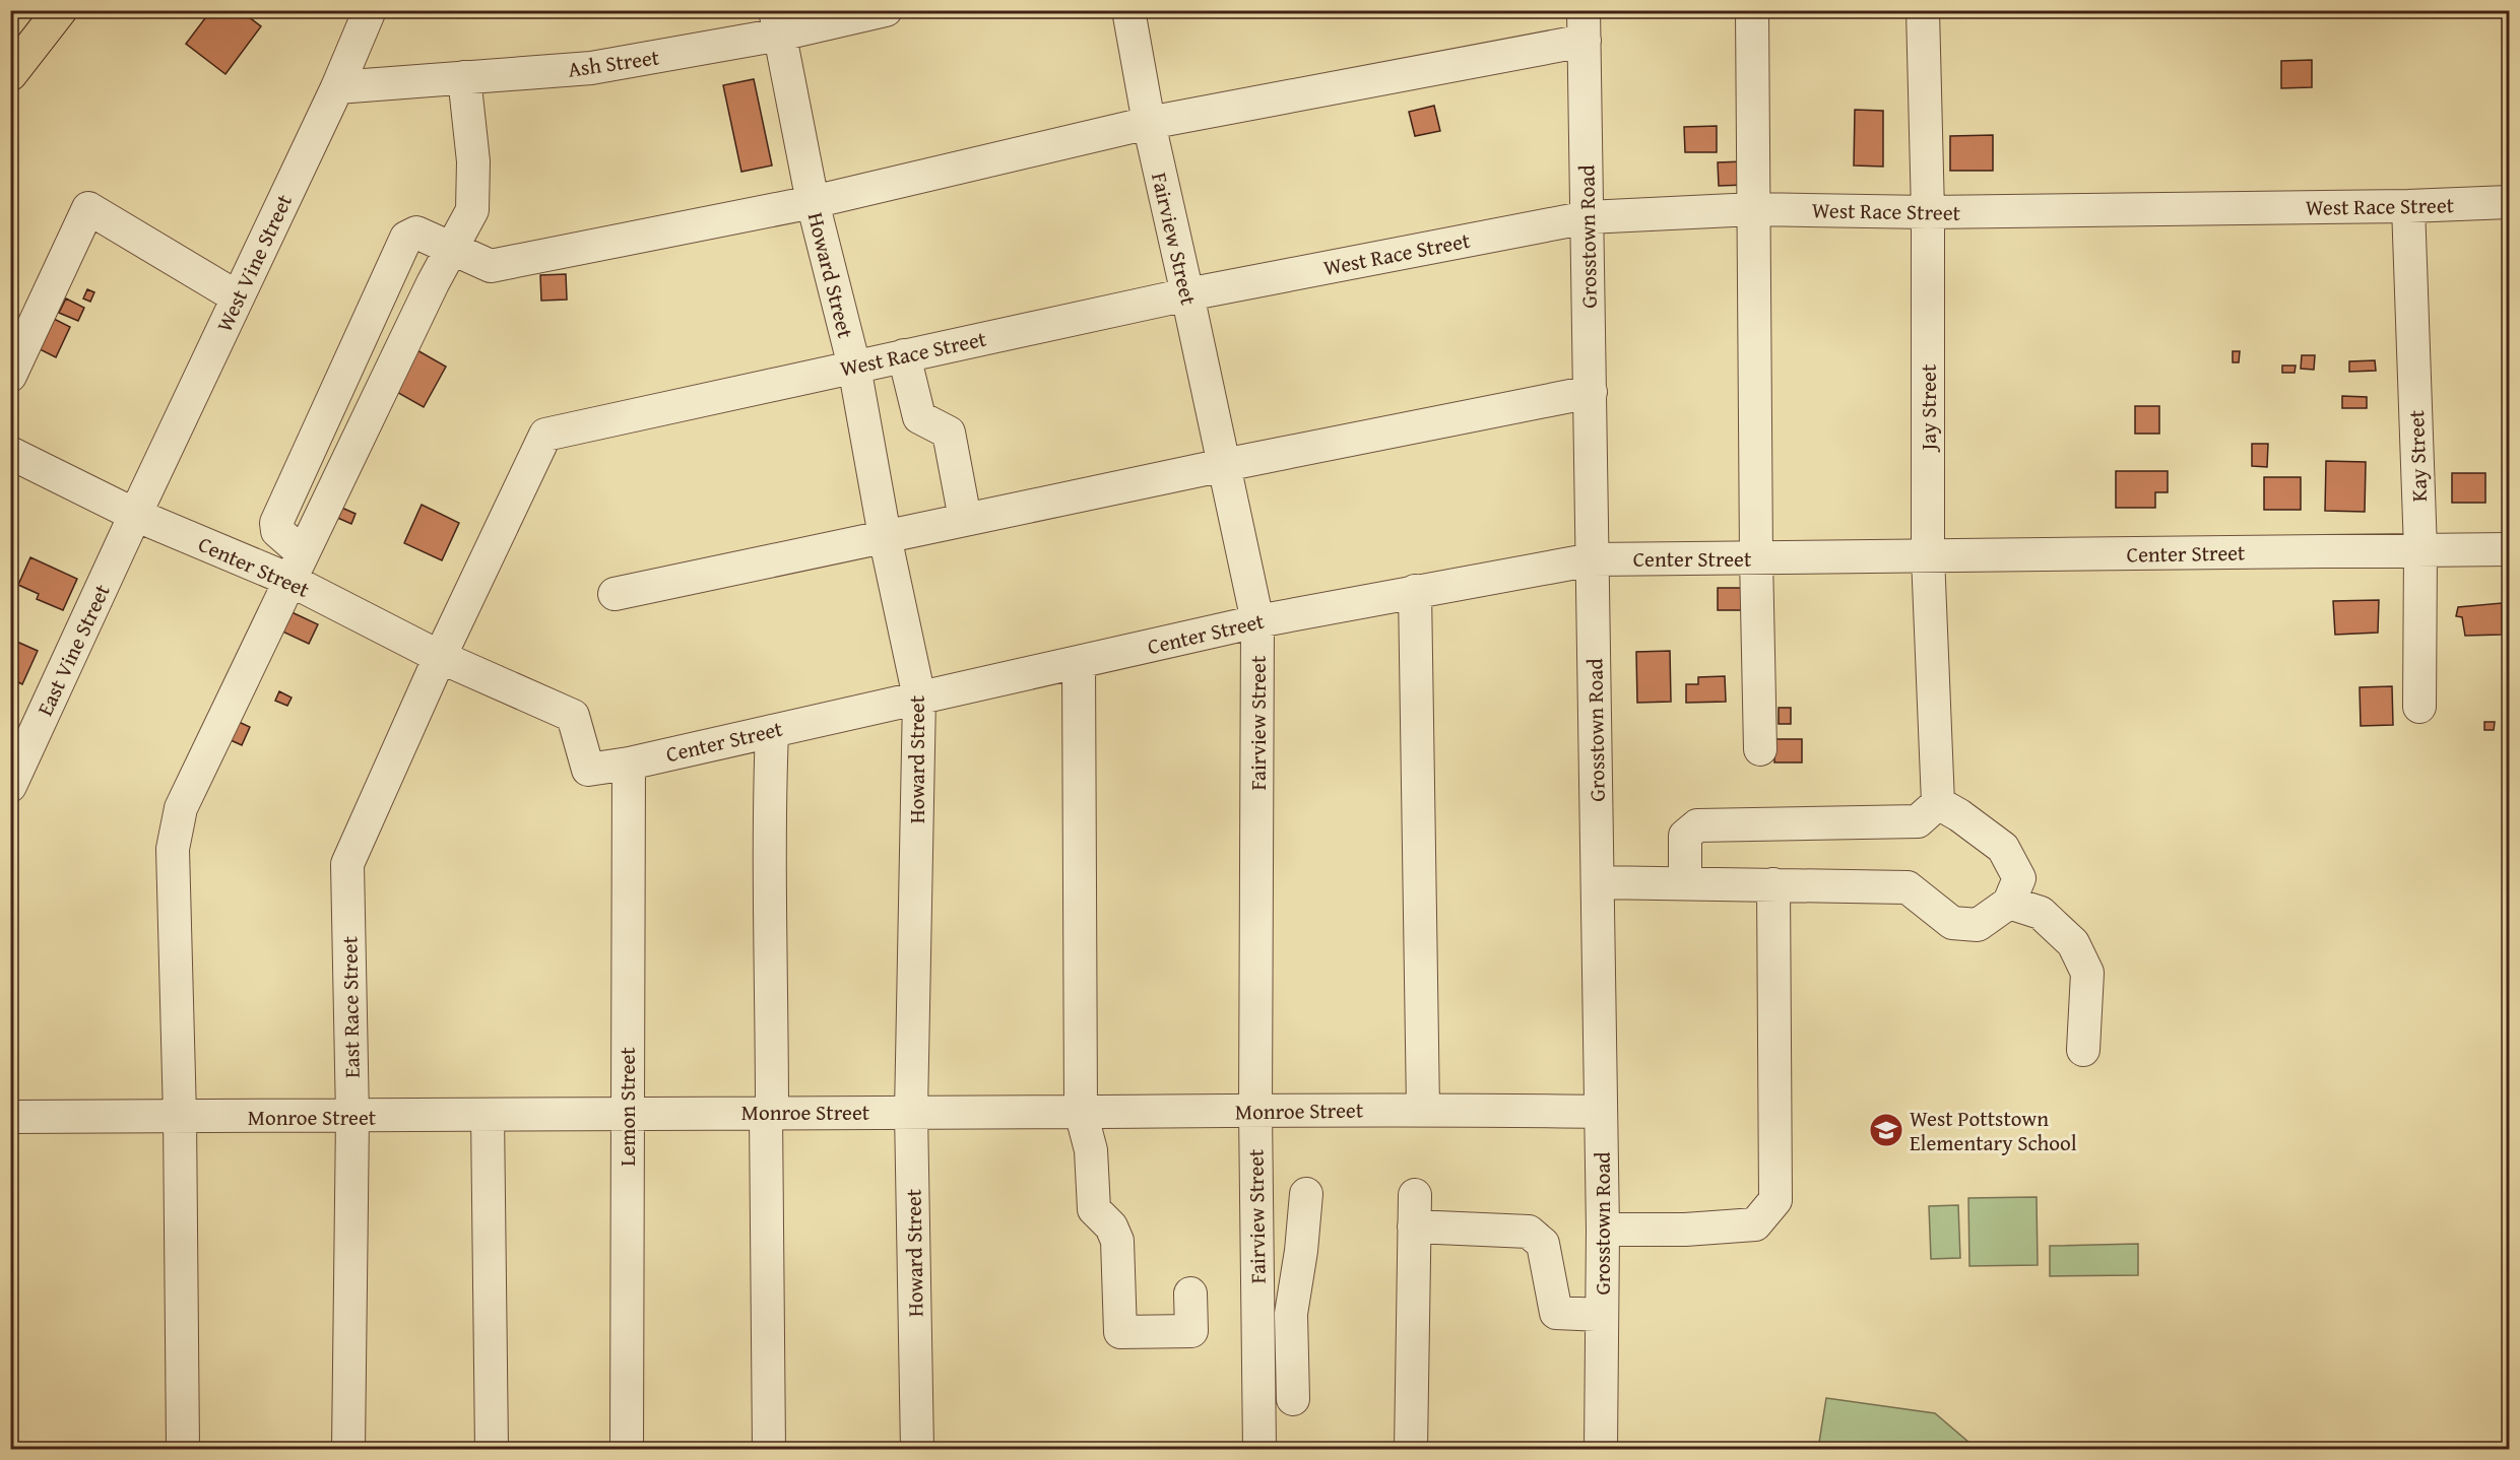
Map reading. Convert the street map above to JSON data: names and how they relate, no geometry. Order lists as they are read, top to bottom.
{
  "streets": {
    "street": [
      "Ash Street",
      "West Race Street",
      "Grosstown Road",
      "Fairview Street",
      "West Vine Street",
      "Howard Street",
      "Jay Street",
      "Kay Street",
      "Center Street",
      "East Vine Street",
      "East Race Street",
      "Lemon Street",
      "Monroe Street"
    ]
  },
  "crossings": [
    ["Ash Street", "West Vine Street"],
    ["Ash Street", "Howard Street"],
    ["West Race Street", "Grosstown Road"],
    ["West Race Street", "Fairview Street"],
    ["West Race Street", "Howard Street"],
    ["West Race Street", "Jay Street"],
    ["West Race Street", "Kay Street"],
    ["West Race Street", "Center Street"],
    ["West Race Street", "East Race Street"],
    ["Grosstown Road", "Center Street"],
    ["Grosstown Road", "Monroe Street"],
    ["Fairview Street", "Center Street"],
    ["Fairview Street", "Monroe Street"],
    ["West Vine Street", "Center Street"],
    ["West Vine Street", "East Vine Street"],
    ["Howard Street", "Center Street"],
    ["Howard Street", "Monroe Street"],
    ["Jay Street", "Center Street"],
    ["Kay Street", "Center Street"],
    ["Center Street", "East Vine Street"],
    ["Center Street", "East Race Street"],
    ["Center Street", "Lemon Street"],
    ["East Race Street", "Monroe Street"],
    ["Lemon Street", "Monroe Street"]
  ],
  "places": {
    "school or university": ["West Pottstown Elementary School"]
  }
}
